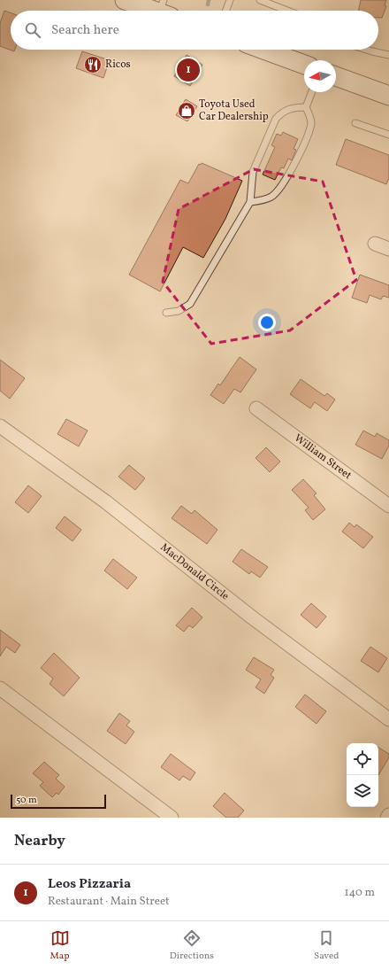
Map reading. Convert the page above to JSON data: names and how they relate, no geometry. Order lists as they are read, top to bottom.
{
  "streets": {
    "street": ["William Street", "MacDonald Circle"]
  },
  "places": {
    "restaurant": ["Ricos"],
    "shop": ["Toyota Used Car Dealership"]
  },
  "scale_bar": "50 m",
  "north": "left",
  "page": {
    "search": "Search here",
    "pins": "1",
    "scale": "50 m",
    "heading": "Nearby",
    "list": [
      {
        "mark": "1",
        "name": "Leos Pizzaria",
        "note": "Restaurant · Main Street",
        "value": "140 m"
      }
    ],
    "nav": ["Map", "Directions", "Saved"]
  }
}
